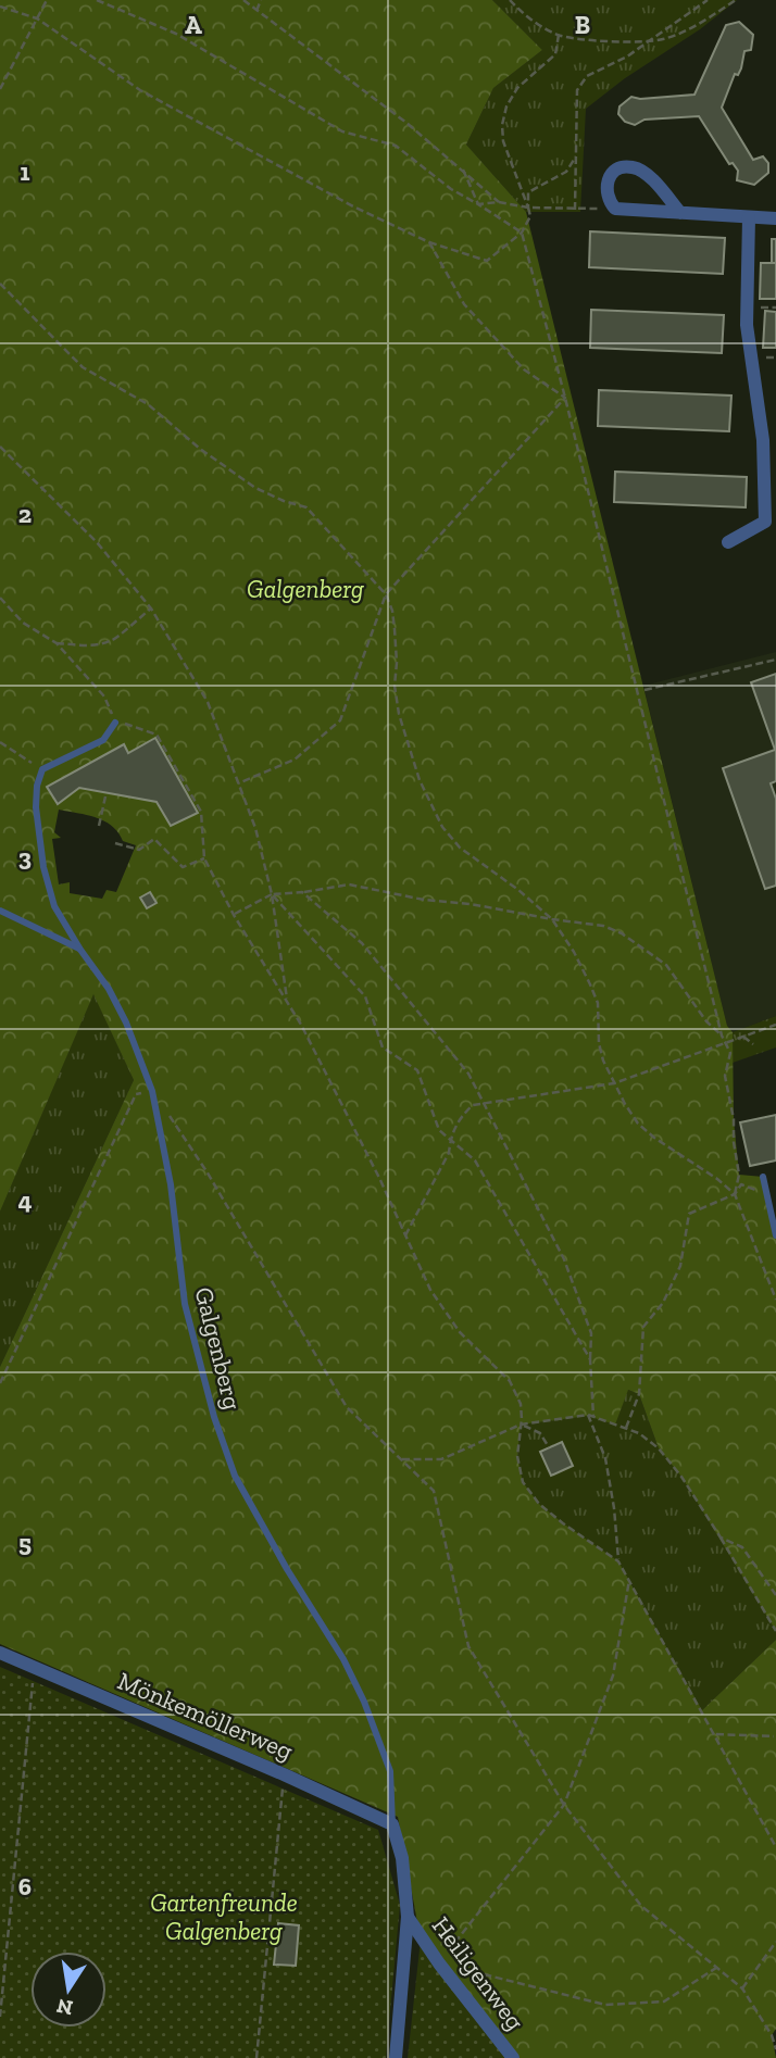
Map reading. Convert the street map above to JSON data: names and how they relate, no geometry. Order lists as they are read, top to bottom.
{
  "streets": {
    "street": ["Mönkemöllerweg", "Heiligenweg"],
    "lane": ["Galgenberg"]
  },
  "crossings": [
    ["Galgenberg", "Mönkemöllerweg"]
  ],
  "parks": ["Galgenberg", "Gartenfreunde Galgenberg"],
  "north": "bottom",
  "grid": {
    "columns": ["A", "B"],
    "rows": [
      "1",
      "2",
      "3",
      "4",
      "5",
      "6"
    ]
  }
}
